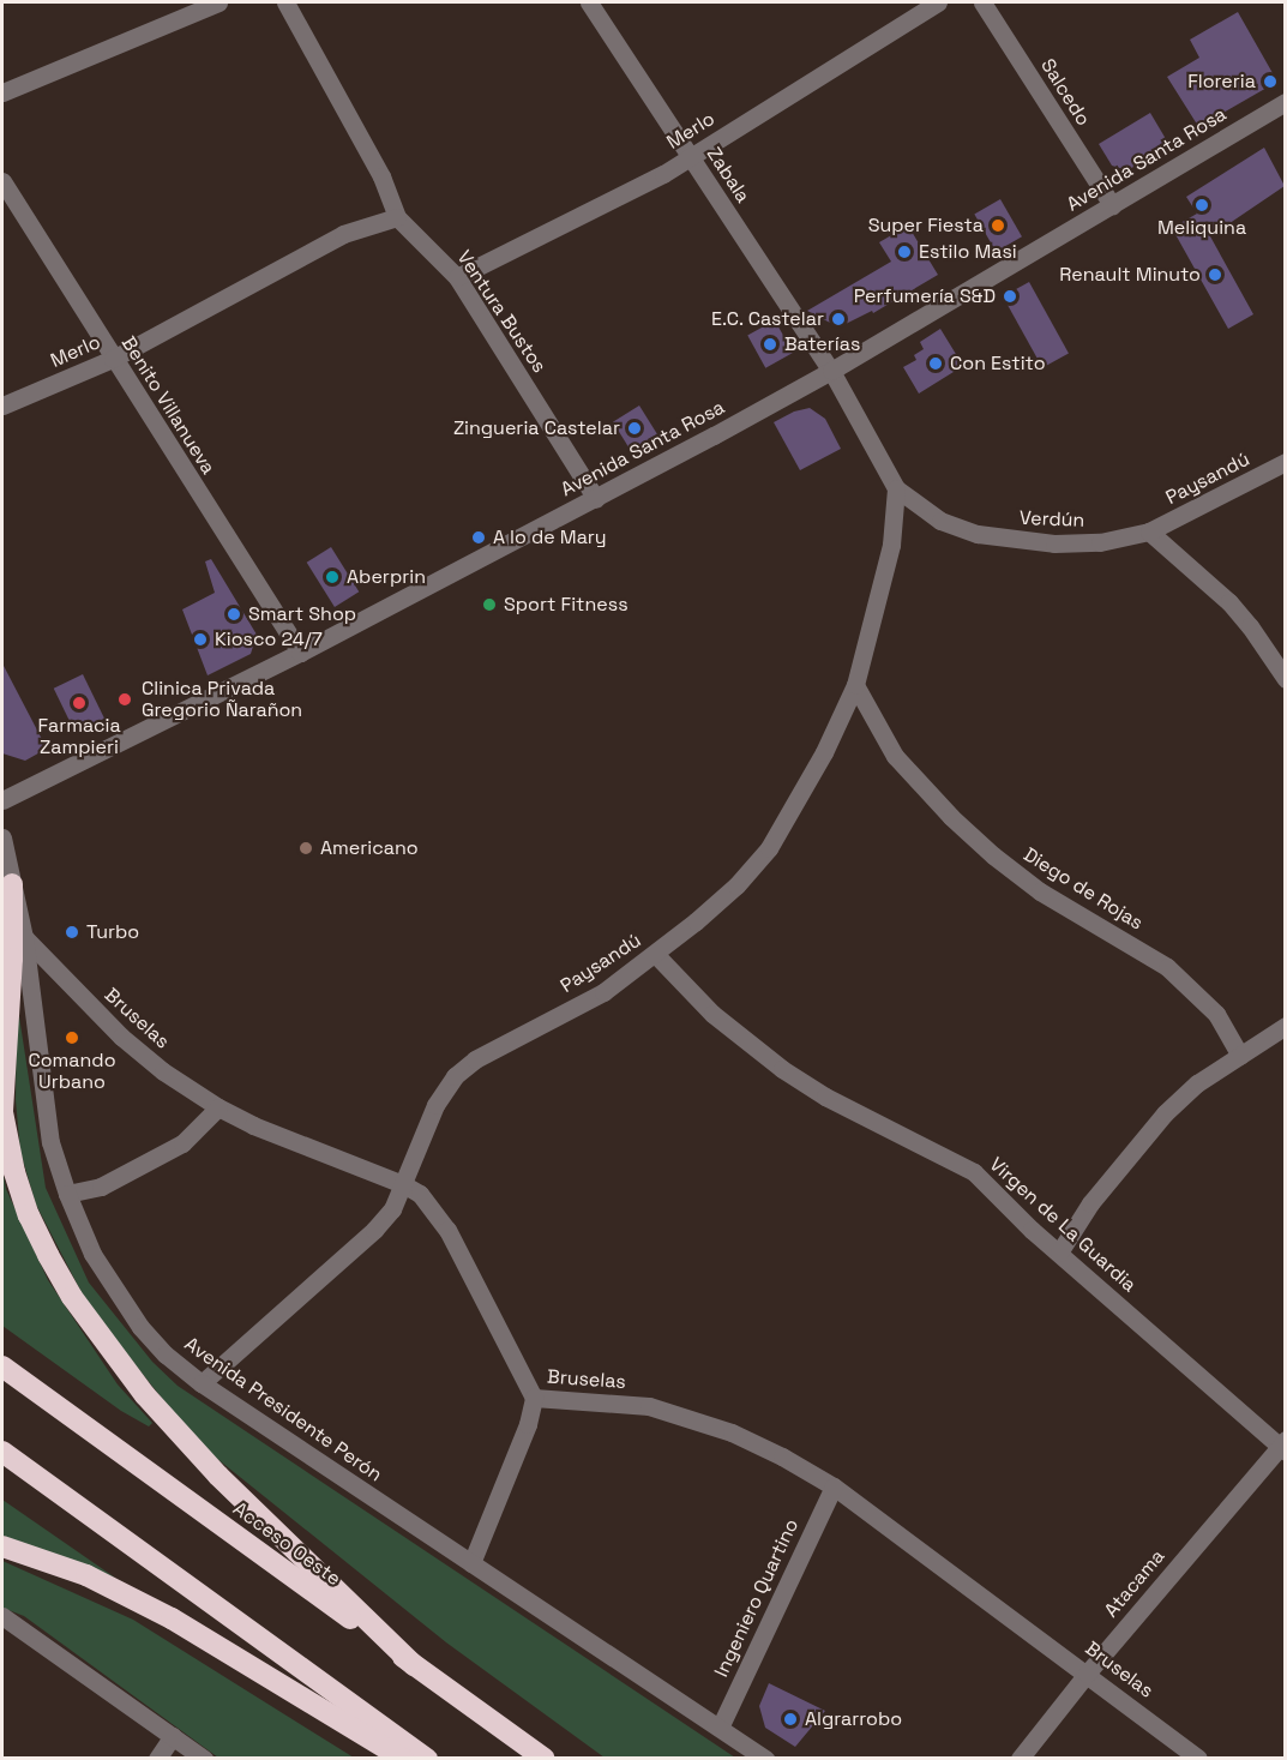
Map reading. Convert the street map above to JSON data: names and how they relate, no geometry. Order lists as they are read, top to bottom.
{
  "streets": {
    "highway": ["Acceso Oeste"],
    "street": [
      "Salcedo",
      "Merlo",
      "Avenida Santa Rosa",
      "Zabala",
      "Ventura Bustos",
      "Benito Villanueva",
      "Paysandú",
      "Verdún",
      "Diego de Rojas",
      "Bruselas",
      "Virgen de La Guardia",
      "Avenida Presidente Perón",
      "Atacama",
      "Ingeniero Quartino"
    ]
  },
  "crossings": [
    ["Salcedo", "Avenida Santa Rosa"],
    ["Merlo", "Zabala"],
    ["Merlo", "Ventura Bustos"],
    ["Merlo", "Benito Villanueva"],
    ["Avenida Santa Rosa", "Zabala"],
    ["Avenida Santa Rosa", "Ventura Bustos"],
    ["Avenida Santa Rosa", "Benito Villanueva"],
    ["Avenida Santa Rosa", "Verdún"],
    ["Zabala", "Verdún"],
    ["Paysandú", "Verdún"],
    ["Paysandú", "Diego de Rojas"],
    ["Paysandú", "Bruselas"],
    ["Paysandú", "Virgen de La Guardia"],
    ["Paysandú", "Avenida Presidente Perón"],
    ["Bruselas", "Avenida Presidente Perón"],
    ["Bruselas", "Atacama"],
    ["Bruselas", "Ingeniero Quartino"],
    ["Virgen de La Guardia", "Atacama"],
    ["Avenida Presidente Perón", "Ingeniero Quartino"]
  ],
  "places": [
    "Floreria",
    "Meliquina",
    "Super Fiesta",
    "Estilo Masi",
    "Renault Minuto",
    "Perfumería S&D",
    "E.C. Castelar",
    "Baterías",
    "Con Estito",
    "Zingueria Castelar",
    "A lo de Mary",
    "Aberprin",
    "Sport Fitness",
    "Smart Shop",
    "Kiosco 24/7",
    "Clinica Privada Gregorio Ñarañon",
    "Farmacia Zampieri",
    "Americano",
    "Turbo",
    "Comando Urbano",
    "Algrarrobo"
  ]
}
